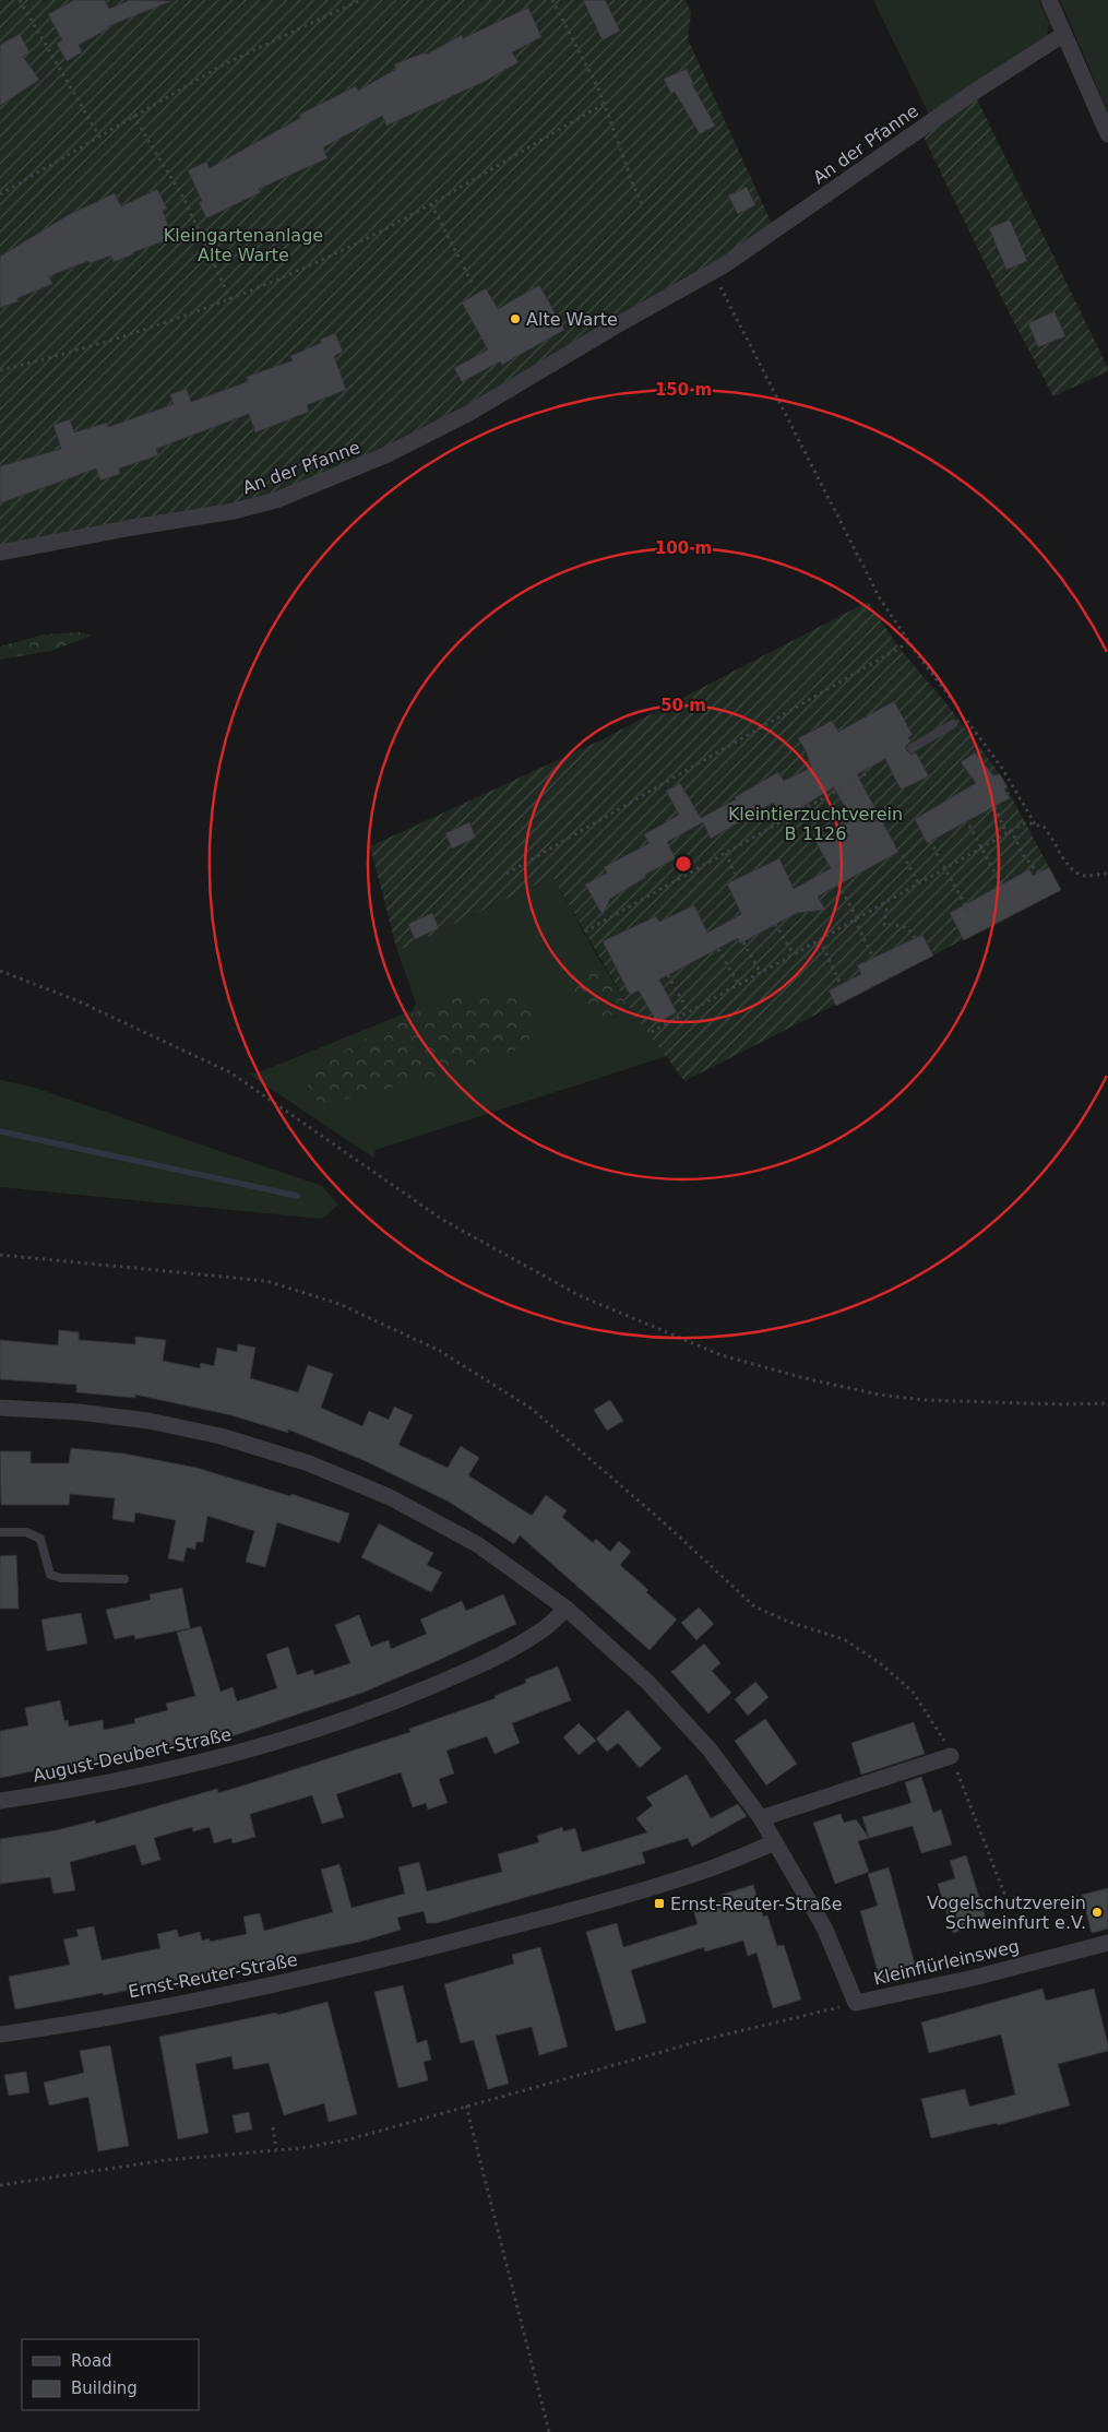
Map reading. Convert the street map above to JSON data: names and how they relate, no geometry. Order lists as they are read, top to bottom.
{
  "streets": {
    "street": [
      "An der Pfanne",
      "August-Deubert-Straße",
      "Kleinflürleinsweg",
      "Ernst-Reuter-Straße"
    ]
  },
  "parks": ["Kleingartenanlage Alte Warte", "Kleintierzuchtverein B 1126"],
  "places": {
    "other": ["Alte Warte", "Vogelschutzverein Schweinfurt e.V."],
    "transit": ["Ernst-Reuter-Straße"]
  },
  "legend": ["Road", "Building"],
  "rings": ["150 m", "100 m", "50 m"]
}
